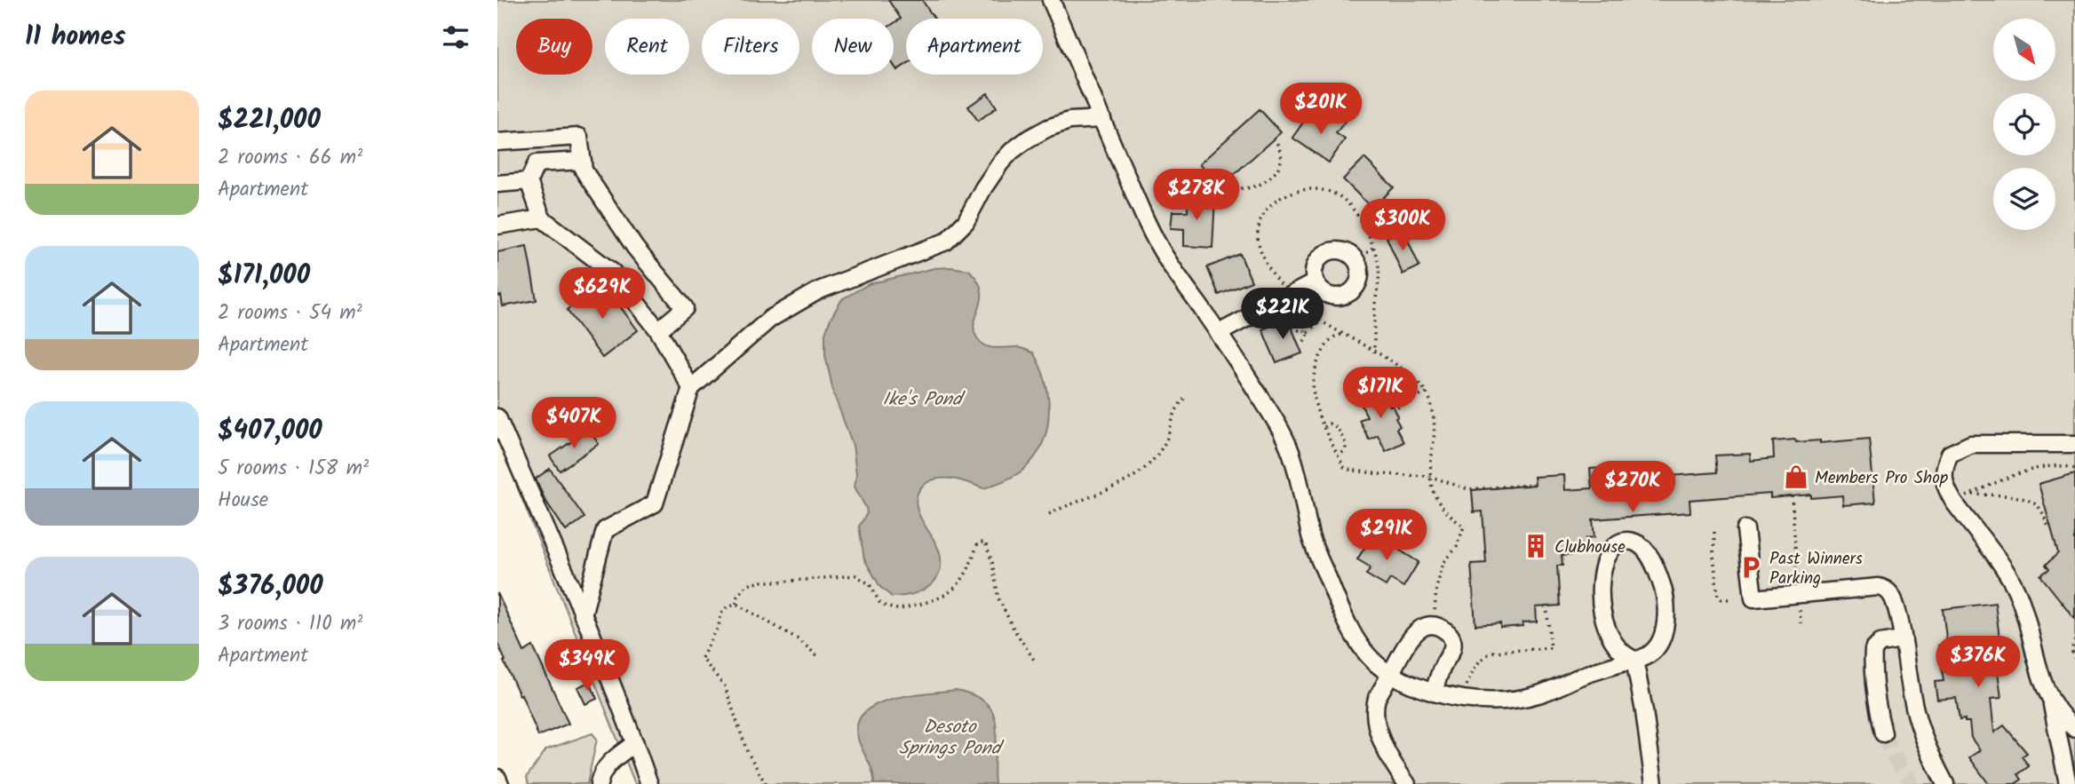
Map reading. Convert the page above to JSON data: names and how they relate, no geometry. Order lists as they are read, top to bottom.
{
  "water": ["Ike's Pond", "Desoto Springs Pond"],
  "places": {
    "shop": ["Members Pro Shop"],
    "building": ["Clubhouse"],
    "parking": ["Past Winners Parking"]
  },
  "north": "bottom right",
  "page": {
    "heading": "11 homes",
    "chip": [
      "Buy",
      "Rent",
      "Filters",
      "New",
      "Apartment"
    ],
    "list": [
      {
        "name": "$221,000",
        "note": "2 rooms · 66 m² · Apartment"
      },
      {
        "name": "$171,000",
        "note": "2 rooms · 54 m² · Apartment"
      },
      {
        "name": "$407,000",
        "note": "5 rooms · 158 m² · House"
      },
      {
        "name": "$376,000",
        "note": "3 rooms · 110 m² · Apartment"
      }
    ],
    "price": [
      "$201K",
      "$278K",
      "$300K",
      "$629K",
      "$221K",
      "$171K",
      "$407K",
      "$270K",
      "$291K",
      "$376K",
      "$349K"
    ]
  }
}
